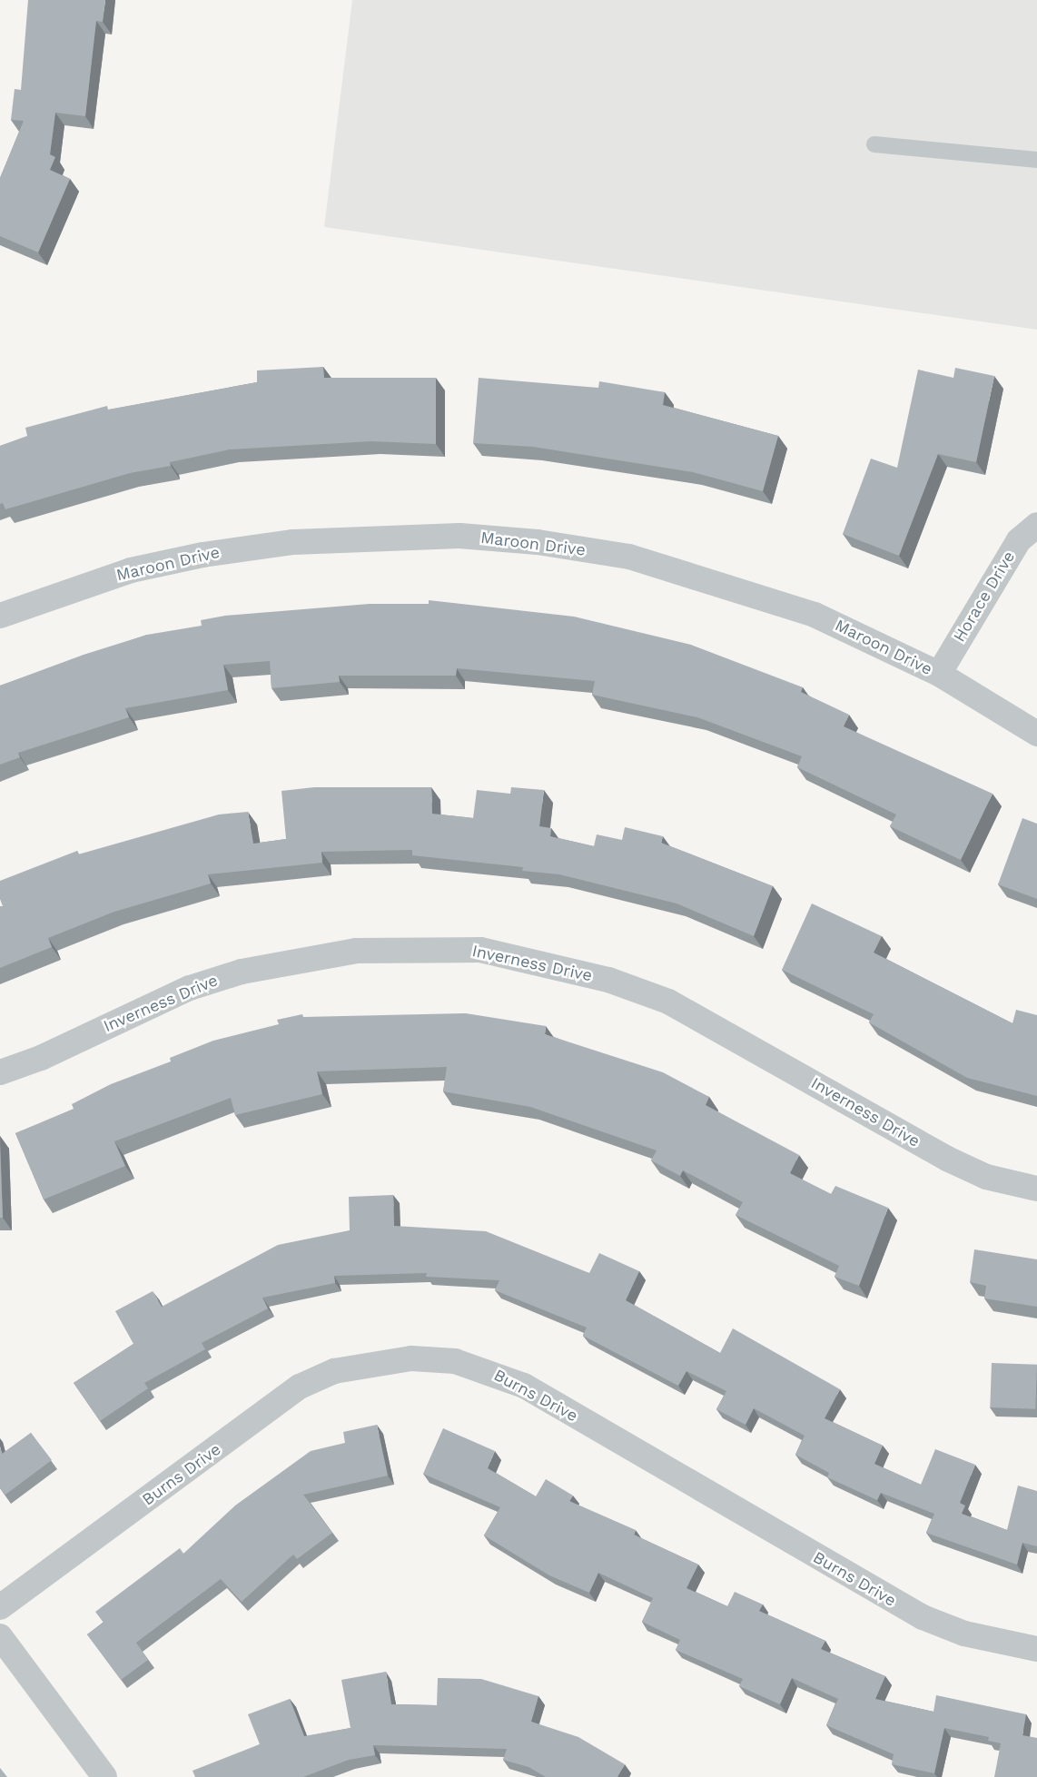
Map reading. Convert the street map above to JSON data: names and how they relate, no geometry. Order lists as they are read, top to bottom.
{
  "streets": {
    "street": [
      "Maroon Drive",
      "Horace Drive",
      "Inverness Drive",
      "Burns Drive"
    ]
  },
  "crossings": [
    ["Maroon Drive", "Horace Drive"]
  ]
}
